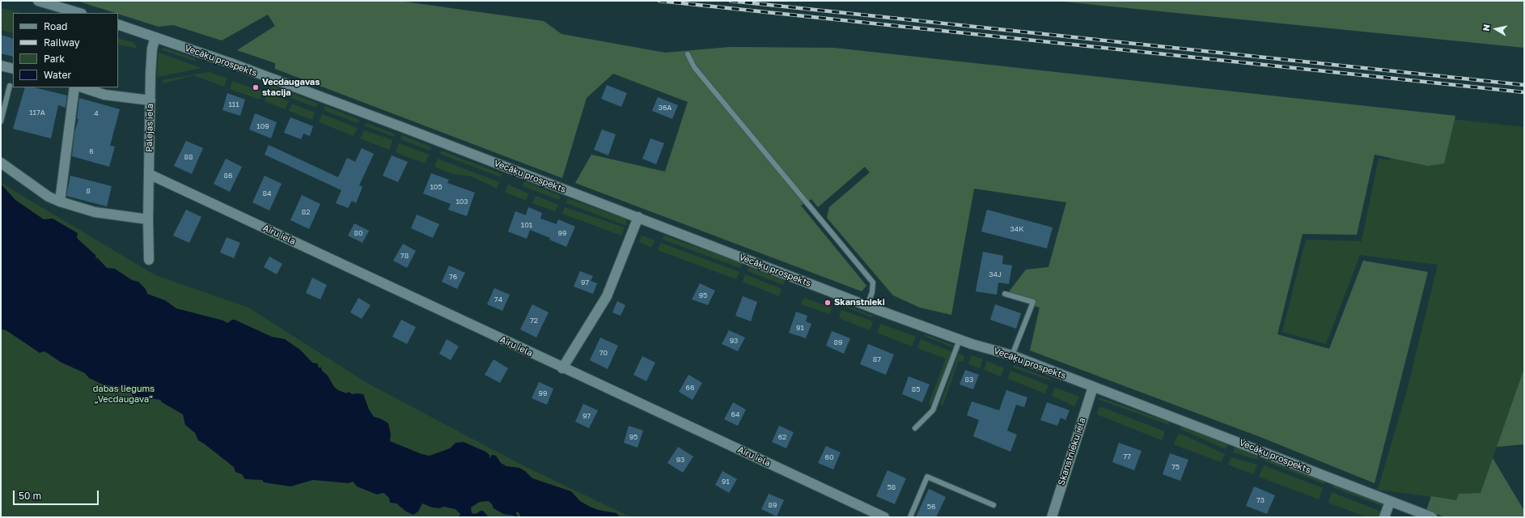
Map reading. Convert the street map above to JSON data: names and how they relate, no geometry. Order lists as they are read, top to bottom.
{
  "streets": {
    "street": [
      "Vecāķu prospekts",
      "Palejas iela",
      "Airu iela",
      "Skanstnieku iela"
    ]
  },
  "crossings": [
    ["Vecāķu prospekts", "Palejas iela"],
    ["Vecāķu prospekts", "Skanstnieku iela"],
    ["Palejas iela", "Airu iela"]
  ],
  "parks": ["dabas liegums „Vecdaugava”"],
  "places": ["Vecdaugavas stacija", "Skanstnieki"],
  "house_numbers": [
    "111",
    "36A",
    "117A",
    "4",
    "109",
    "6",
    "88",
    "86",
    "105",
    "8",
    "84",
    "103",
    "82",
    "101",
    "34K",
    "80",
    "99",
    "78",
    "34J",
    "76",
    "97",
    "95",
    "74",
    "72",
    "91",
    "93",
    "89",
    "70",
    "87",
    "83",
    "66",
    "85",
    "99",
    "64",
    "97",
    "95",
    "62",
    "77",
    "60",
    "93",
    "75",
    "91",
    "58",
    "73",
    "89",
    "56"
  ],
  "legend": [
    "Road",
    "Railway",
    "Park",
    "Water"
  ],
  "scale_bar": "50 m",
  "north": "left"
}
